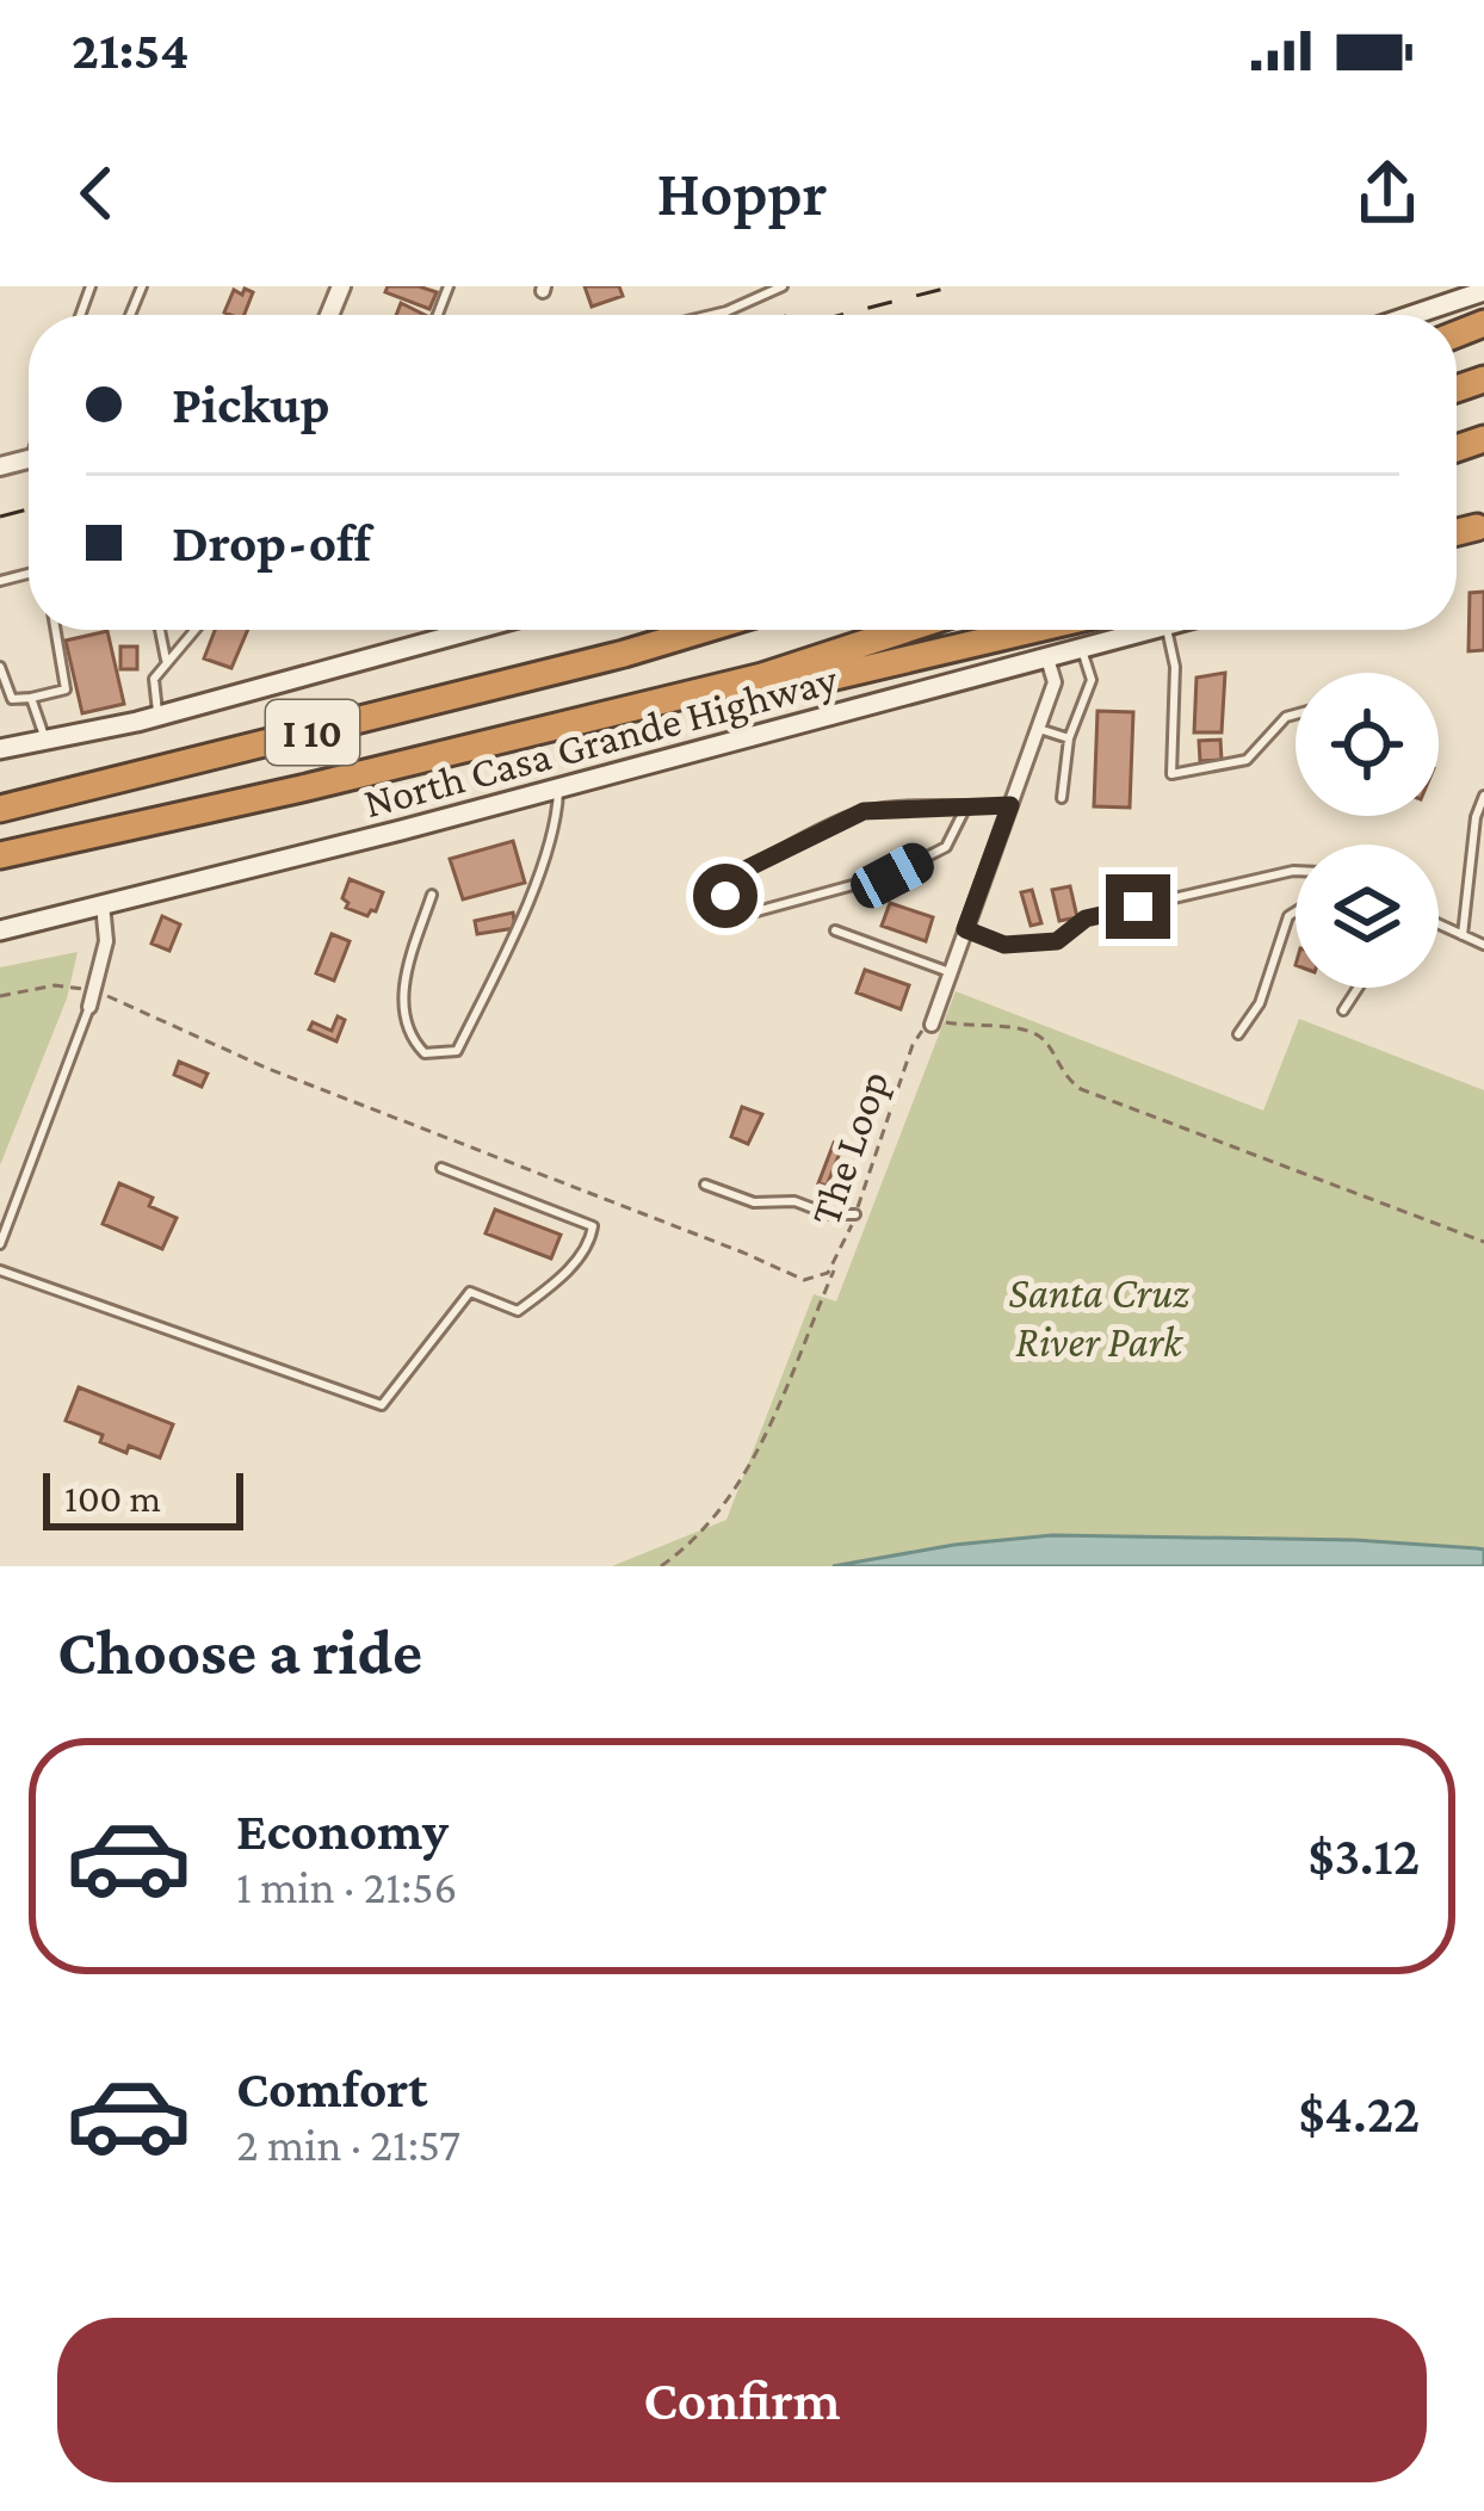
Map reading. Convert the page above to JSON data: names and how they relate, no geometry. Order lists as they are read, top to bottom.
{
  "streets": {
    "highway": ["I 10"],
    "main road": ["North Casa Grande Highway"],
    "path": ["The Loop"]
  },
  "parks": ["Santa Cruz River Park"],
  "scale_bar": "100 m",
  "page": {
    "status": "21:54",
    "header": "Hoppr",
    "banner": ["Pickup", "Drop-off"],
    "scale": "100 m",
    "heading": "Choose a ride",
    "list": [
      {
        "name": "Economy",
        "note": "1 min · 21:56",
        "value": "$3.12"
      },
      {
        "name": "Comfort",
        "note": "2 min · 21:57",
        "value": "$4.22"
      }
    ],
    "buttons": "Confirm"
  }
}
